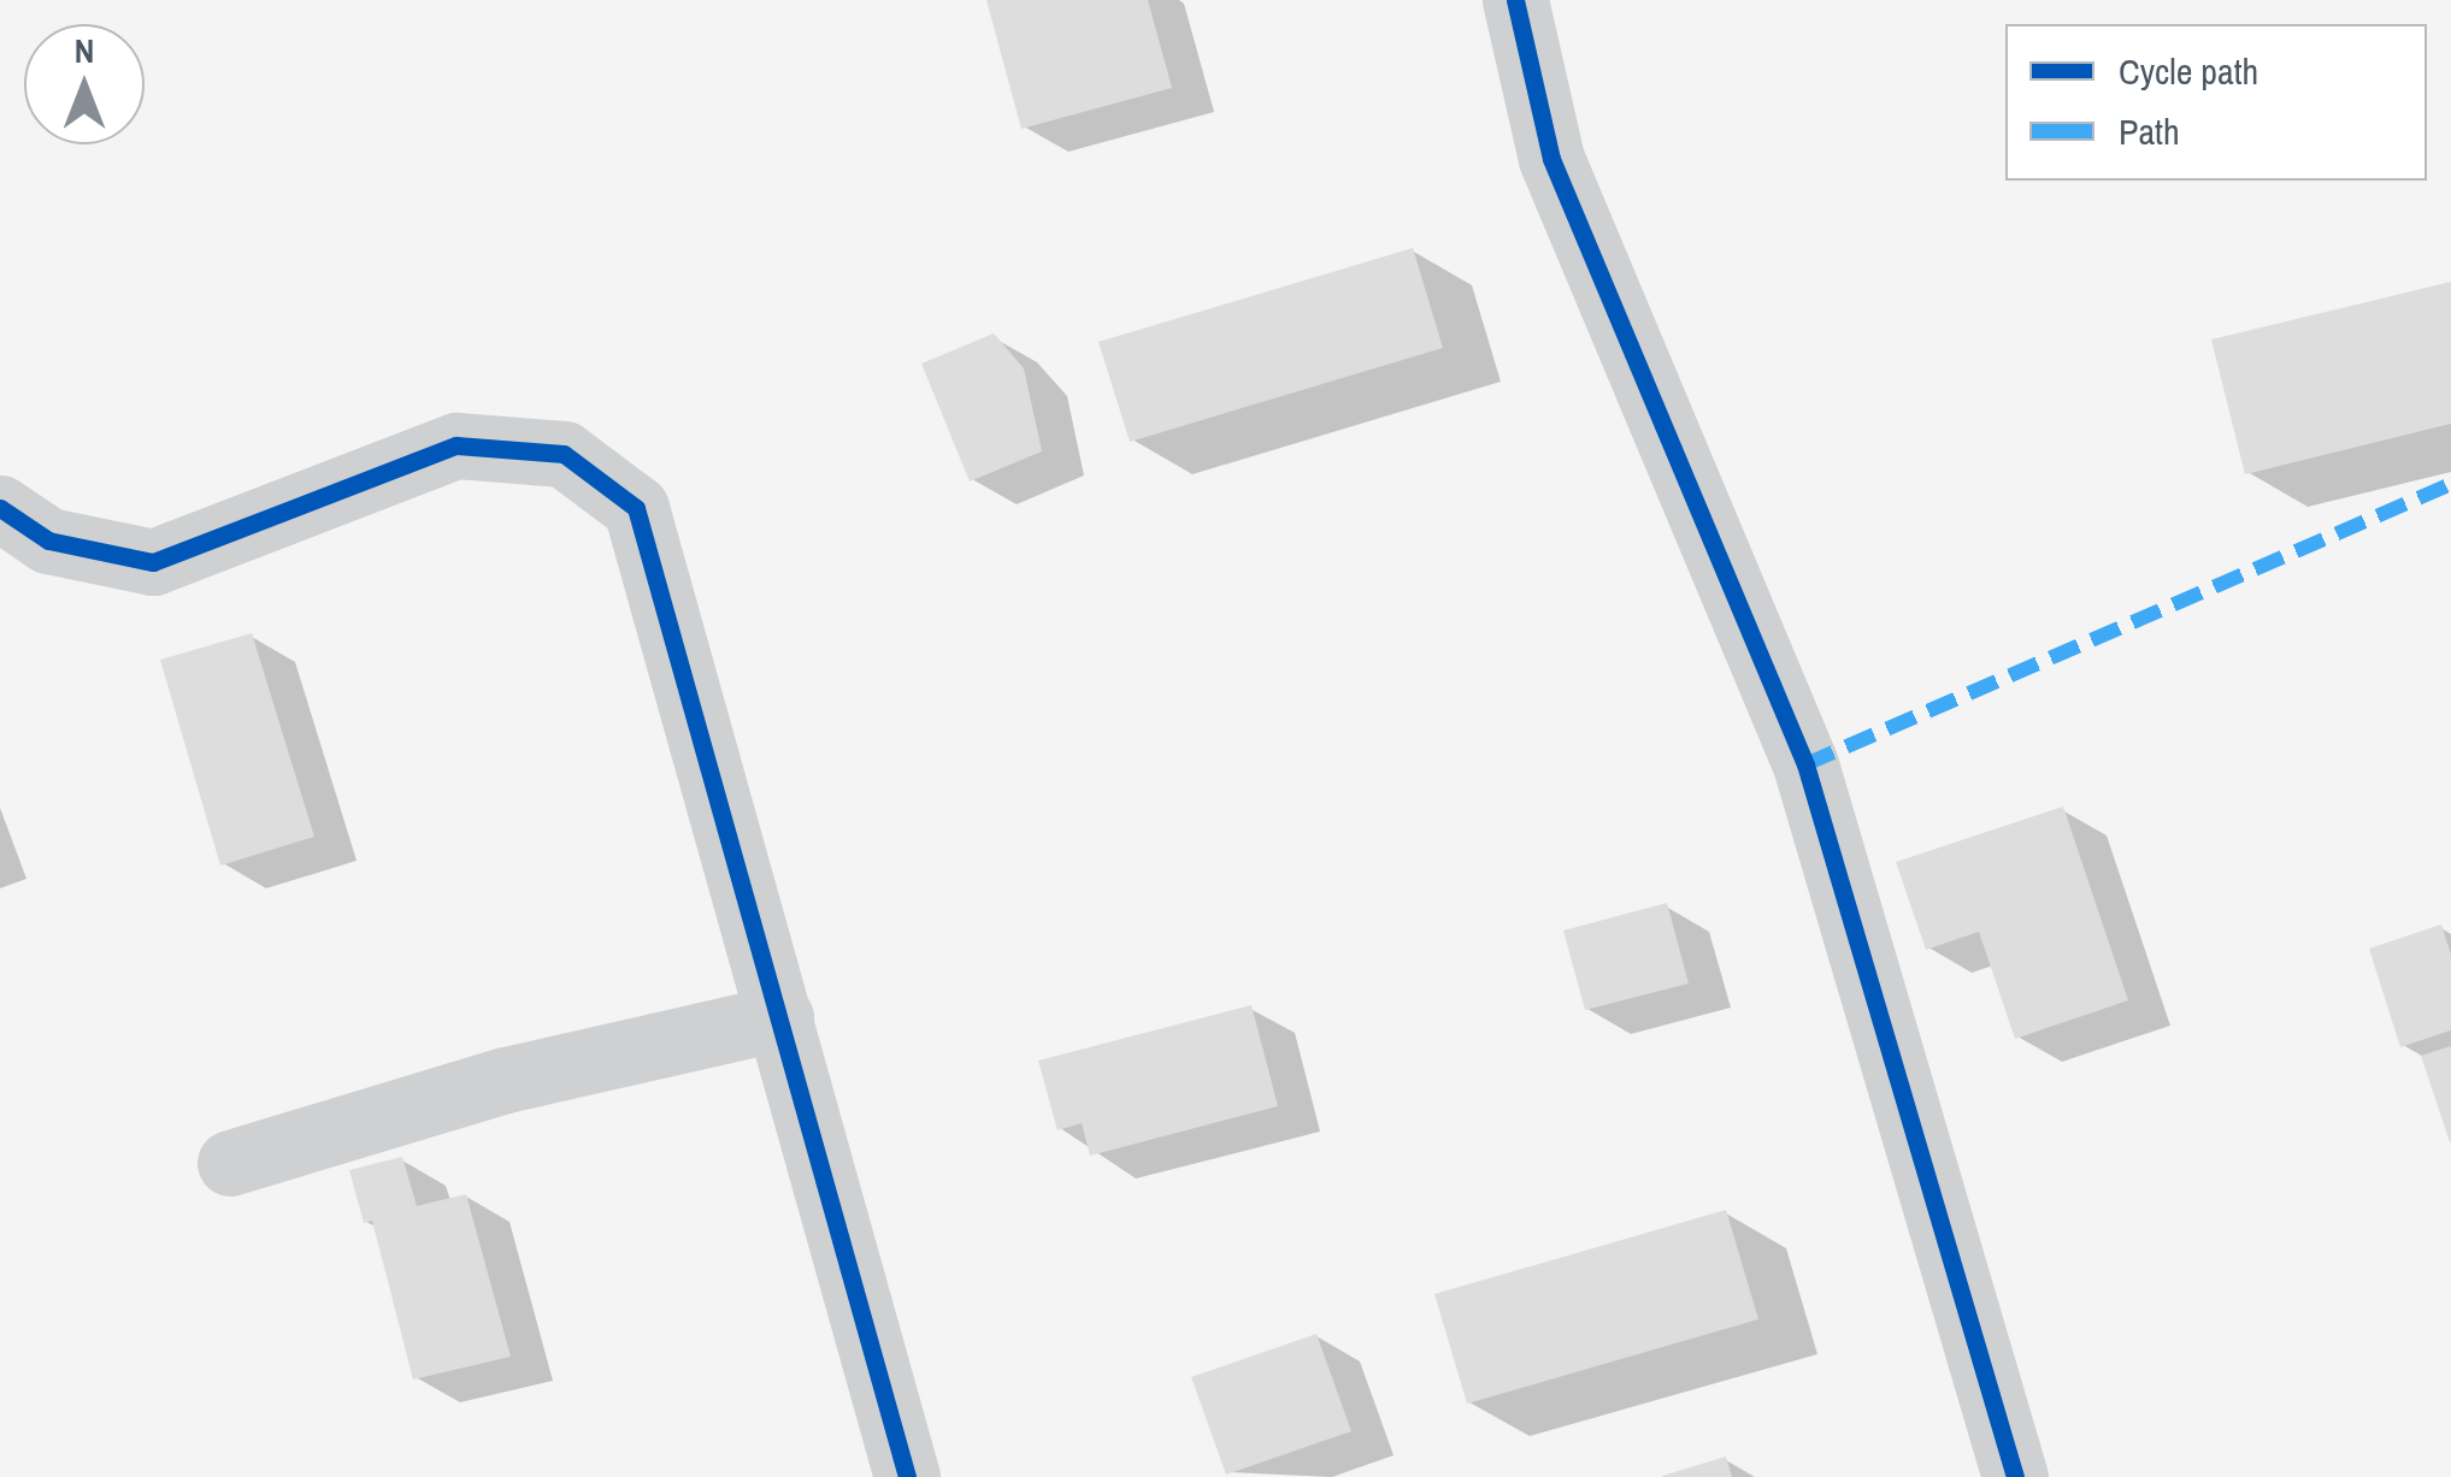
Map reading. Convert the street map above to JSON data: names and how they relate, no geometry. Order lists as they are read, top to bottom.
{
  "legend": ["Cycle path", "Path"],
  "north": "top"
}
